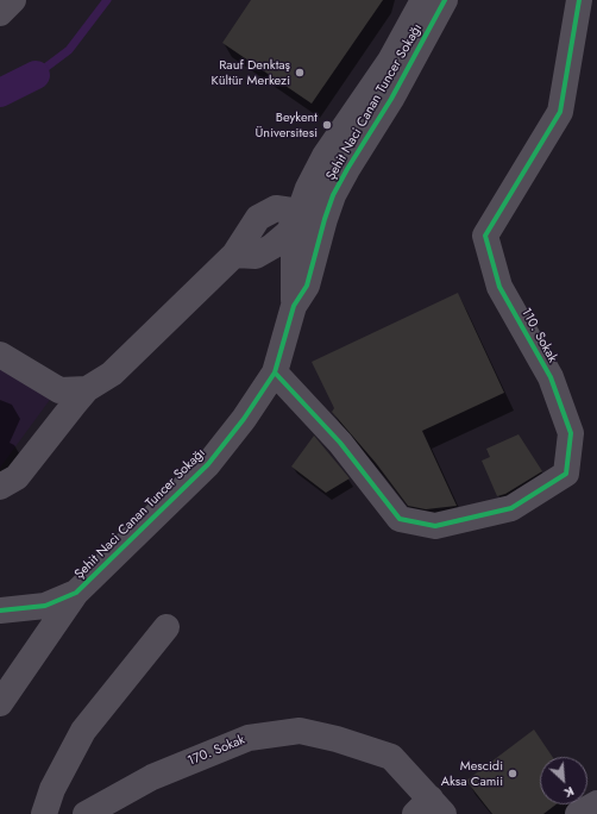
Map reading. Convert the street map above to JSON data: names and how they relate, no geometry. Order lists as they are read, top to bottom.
{
  "streets": {
    "street": ["Şehit Naci Canan Tuncer Sokağı", "110. Sokak", "170. Sokak"]
  },
  "crossings": [
    ["Şehit Naci Canan Tuncer Sokağı", "110. Sokak"]
  ],
  "places": ["Rauf Denktaş Kültür Merkezi", "Beykent Üniversitesi", "Mescidi Aksa Camii"],
  "north": "bottom right"
}
